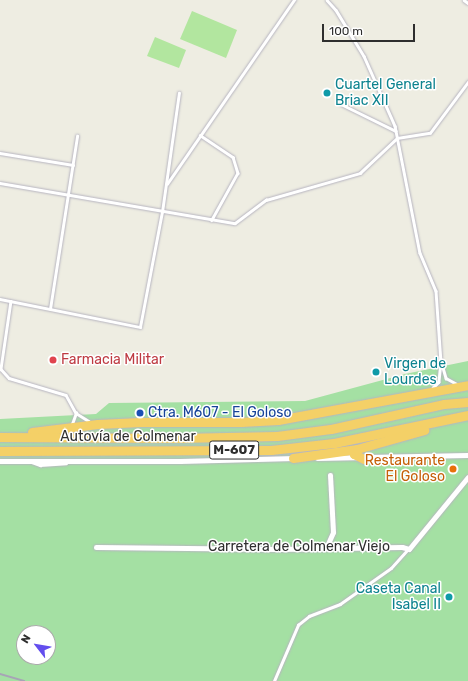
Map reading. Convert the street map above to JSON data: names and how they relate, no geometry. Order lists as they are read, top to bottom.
{
  "streets": {
    "highway": ["Autovía de Colmenar", "M-607"],
    "street": ["Carretera de Colmenar Viejo"]
  },
  "places": [
    "Cuartel General Briac XII",
    "Farmacia Militar",
    "Virgen de Lourdes",
    "Ctra. M607 - El Goloso",
    "Restaurante El Goloso",
    "Caseta Canal Isabel II"
  ],
  "scale_bar": "100 m",
  "north": "top left"
}
